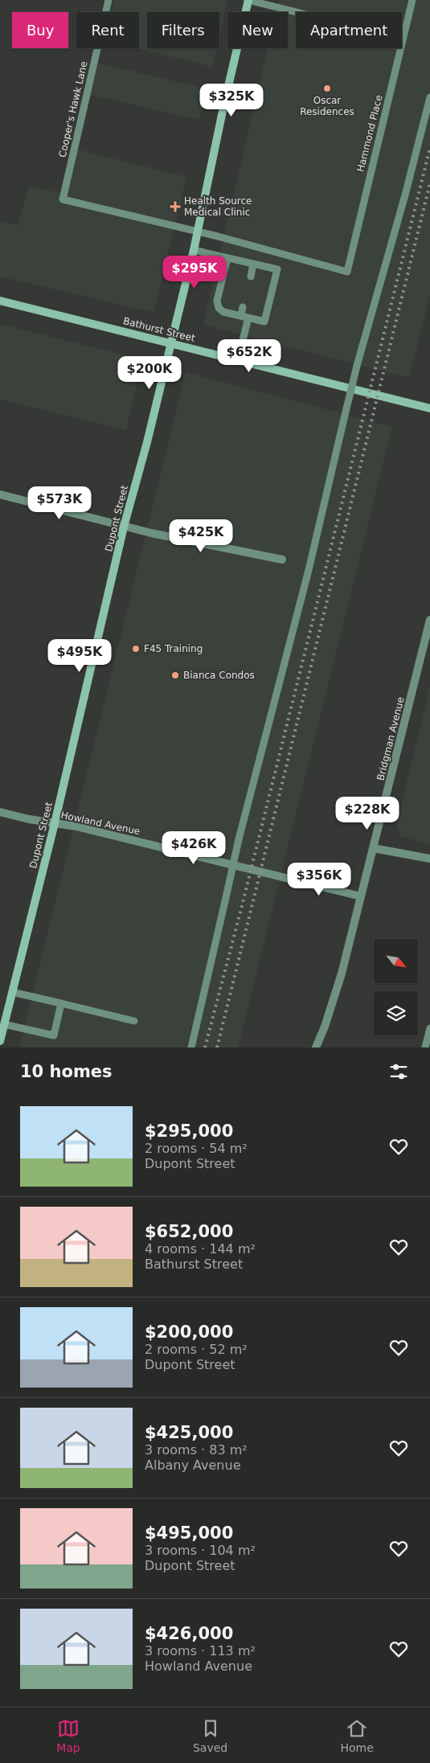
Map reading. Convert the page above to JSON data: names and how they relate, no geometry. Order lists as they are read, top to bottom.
{
  "streets": {
    "main road": ["Bathurst Street", "Dupont Street"],
    "street": ["Bridgman Avenue", "Howland Avenue"],
    "lane": ["Cooper's Hawk Lane", "Hammond Place"]
  },
  "crossings": [
    ["Cooper's Hawk Lane", "Hammond Place"],
    ["Cooper's Hawk Lane", "Dupont Street"],
    ["Hammond Place", "Dupont Street"],
    ["Bathurst Street", "Dupont Street"],
    ["Dupont Street", "Howland Avenue"],
    ["Bridgman Avenue", "Howland Avenue"]
  ],
  "places": {
    "other": ["Oscar Residences", "F45 Training", "Bianca Condos"],
    "health": ["Health Source Medical Clinic"]
  },
  "north": "bottom right",
  "page": {
    "chip": [
      "Buy",
      "Rent",
      "Filters",
      "New",
      "Apartment"
    ],
    "price": [
      "$325K",
      "$295K",
      "$652K",
      "$200K",
      "$573K",
      "$425K",
      "$495K",
      "$228K",
      "$426K",
      "$356K"
    ],
    "heading": "10 homes",
    "list": [
      {
        "name": "$295,000",
        "note": "2 rooms · 54 m² · Dupont Street"
      },
      {
        "name": "$652,000",
        "note": "4 rooms · 144 m² · Bathurst Street"
      },
      {
        "name": "$200,000",
        "note": "2 rooms · 52 m² · Dupont Street"
      },
      {
        "name": "$425,000",
        "note": "3 rooms · 83 m² · Albany Avenue"
      },
      {
        "name": "$495,000",
        "note": "3 rooms · 104 m² · Dupont Street"
      },
      {
        "name": "$426,000",
        "note": "3 rooms · 113 m² · Howland Avenue"
      }
    ],
    "tabs": ["Map", "Saved", "Home"]
  }
}
